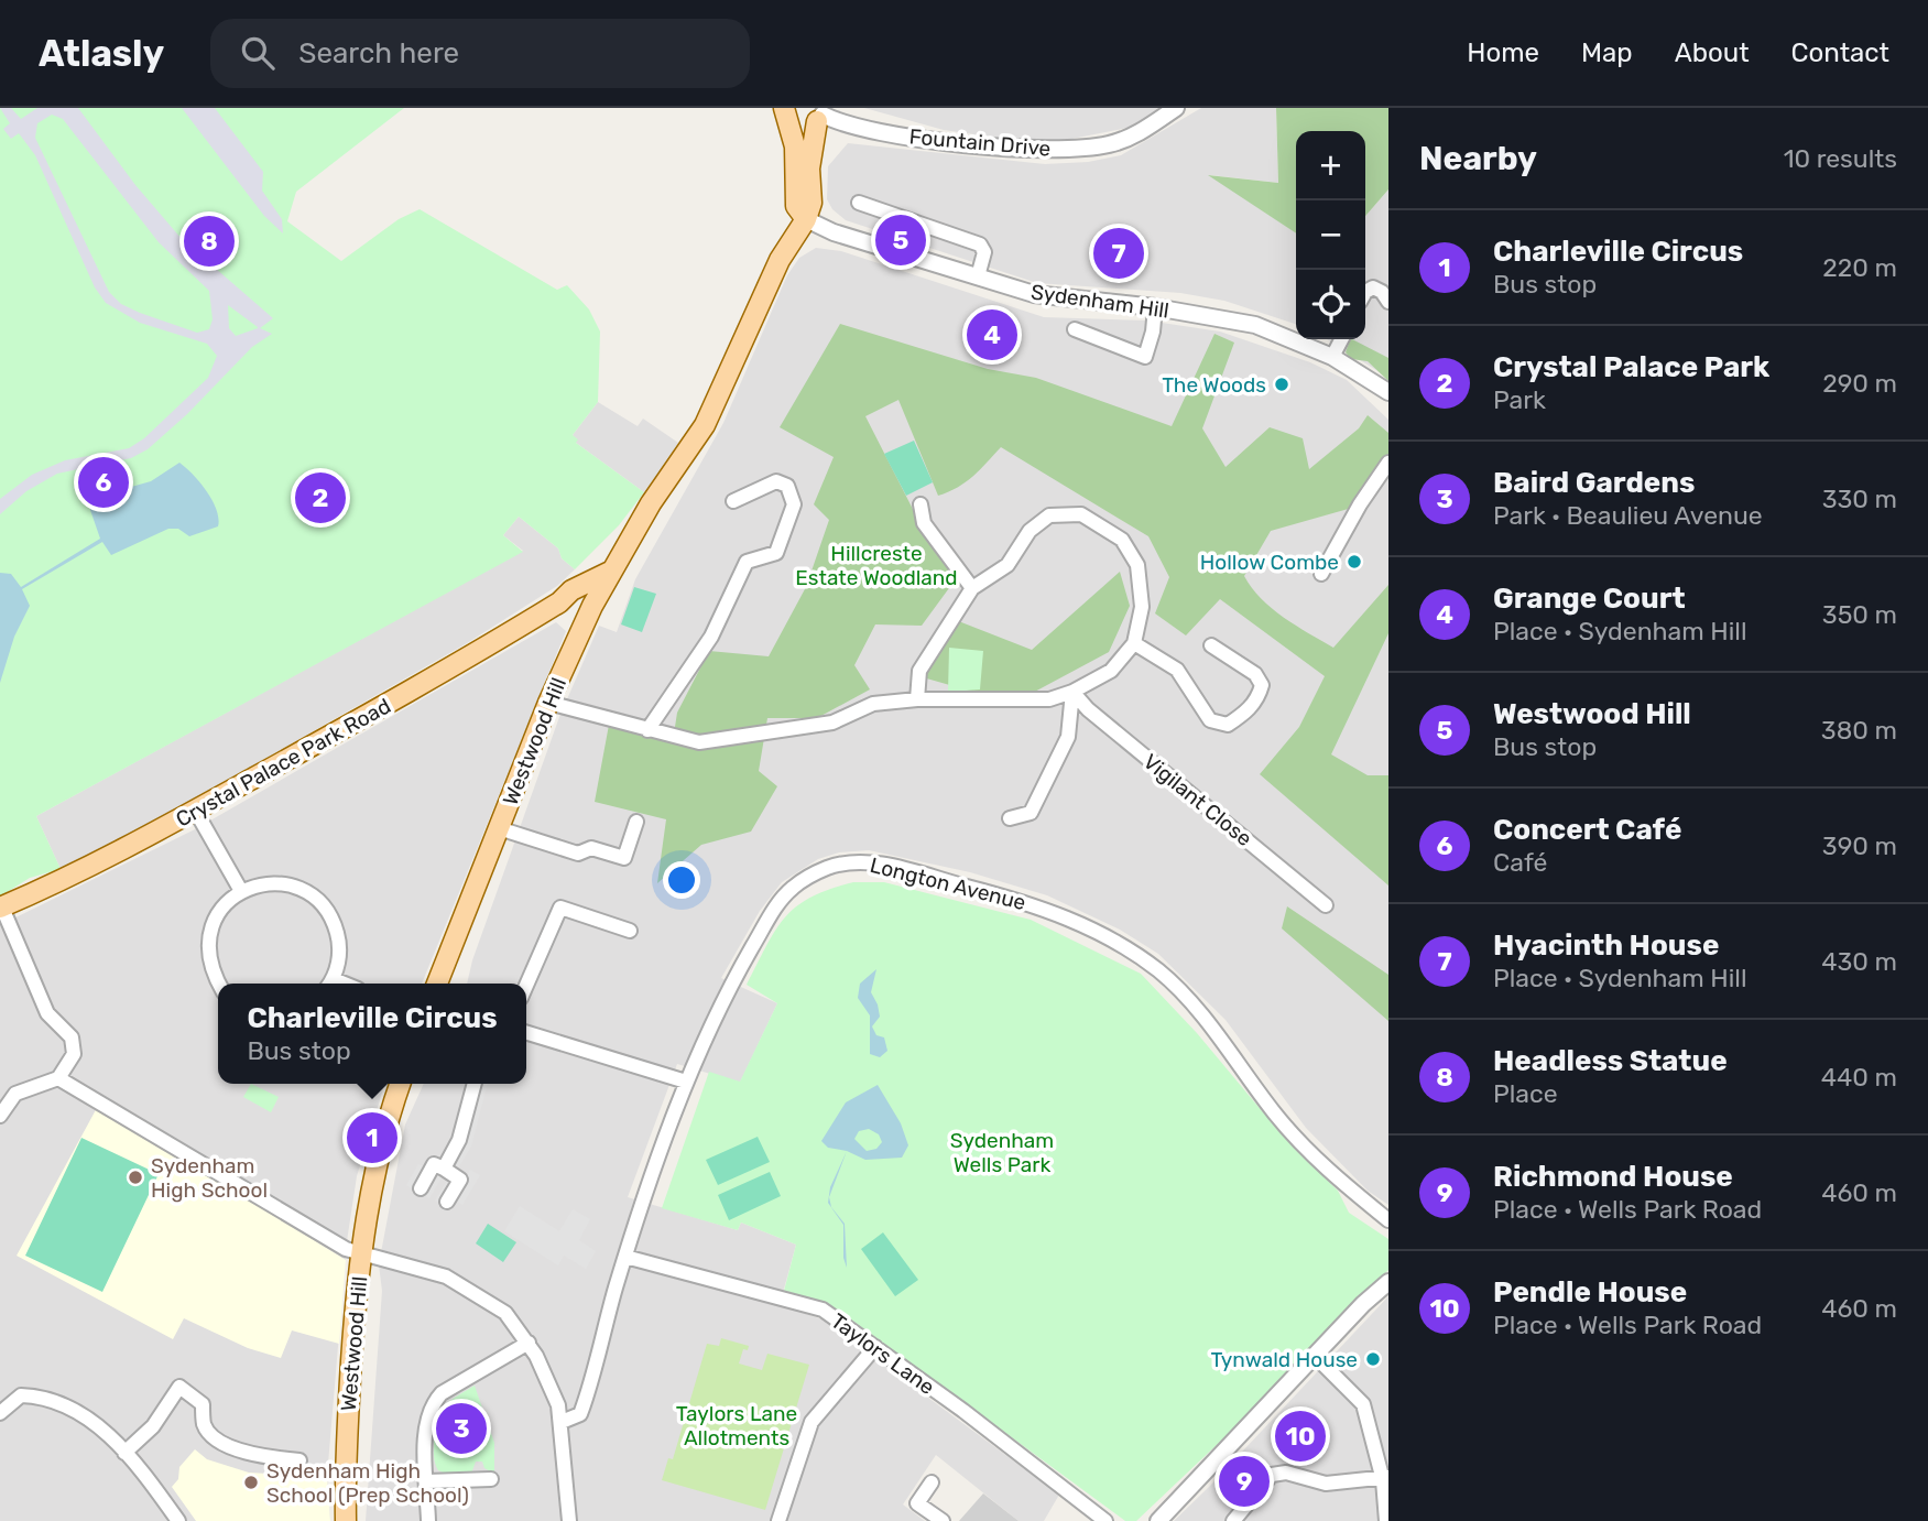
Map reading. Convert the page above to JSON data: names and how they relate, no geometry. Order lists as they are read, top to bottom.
{
  "streets": {
    "main road": ["Westwood Hill", "Crystal Palace Park Road"],
    "street": [
      "Fountain Drive",
      "Sydenham Hill",
      "Vigilant Close",
      "Longton Avenue",
      "Taylors Lane"
    ]
  },
  "crossings": [
    ["Fountain Drive", "Westwood Hill"],
    ["Sydenham Hill", "Westwood Hill"],
    ["Westwood Hill", "Crystal Palace Park Road"],
    ["Longton Avenue", "Taylors Lane"]
  ],
  "parks": ["Hillcreste Estate Woodland", "Sydenham Wells Park", "Taylors Lane Allotments"],
  "places": [
    "The Woods",
    "Hollow Combe",
    "Sydenham High School",
    "Tynwald House",
    "Sydenham High School (Prep School)"
  ],
  "page": {
    "header": "Atlasly",
    "search": "Search here",
    "nav": [
      "Home",
      "Map",
      "About",
      "Contact"
    ],
    "heading": ["Nearby", "10 results"],
    "map_buttons": ["+", "−"],
    "list": [
      {
        "mark": "1",
        "name": "Charleville Circus",
        "note": "Bus stop",
        "value": "220 m"
      },
      {
        "mark": "2",
        "name": "Crystal Palace Park",
        "note": "Park",
        "value": "290 m"
      },
      {
        "mark": "3",
        "name": "Baird Gardens",
        "note": "Park · Beaulieu Avenue",
        "value": "330 m"
      },
      {
        "mark": "4",
        "name": "Grange Court",
        "note": "Place · Sydenham Hill",
        "value": "350 m"
      },
      {
        "mark": "5",
        "name": "Westwood Hill",
        "note": "Bus stop",
        "value": "380 m"
      },
      {
        "mark": "6",
        "name": "Concert Café",
        "note": "Café",
        "value": "390 m"
      },
      {
        "mark": "7",
        "name": "Hyacinth House",
        "note": "Place · Sydenham Hill",
        "value": "430 m"
      },
      {
        "mark": "8",
        "name": "Headless Statue",
        "note": "Place",
        "value": "440 m"
      },
      {
        "mark": "9",
        "name": "Richmond House",
        "note": "Place · Wells Park Road",
        "value": "460 m"
      },
      {
        "mark": "10",
        "name": "Pendle House",
        "note": "Place · Wells Park Road",
        "value": "460 m"
      }
    ],
    "pins": [
      "5",
      "8",
      "7",
      "4",
      "6",
      "2",
      "1",
      "3",
      "10",
      "9"
    ],
    "popup": ["Charleville Circus", "Bus stop"]
  }
}
